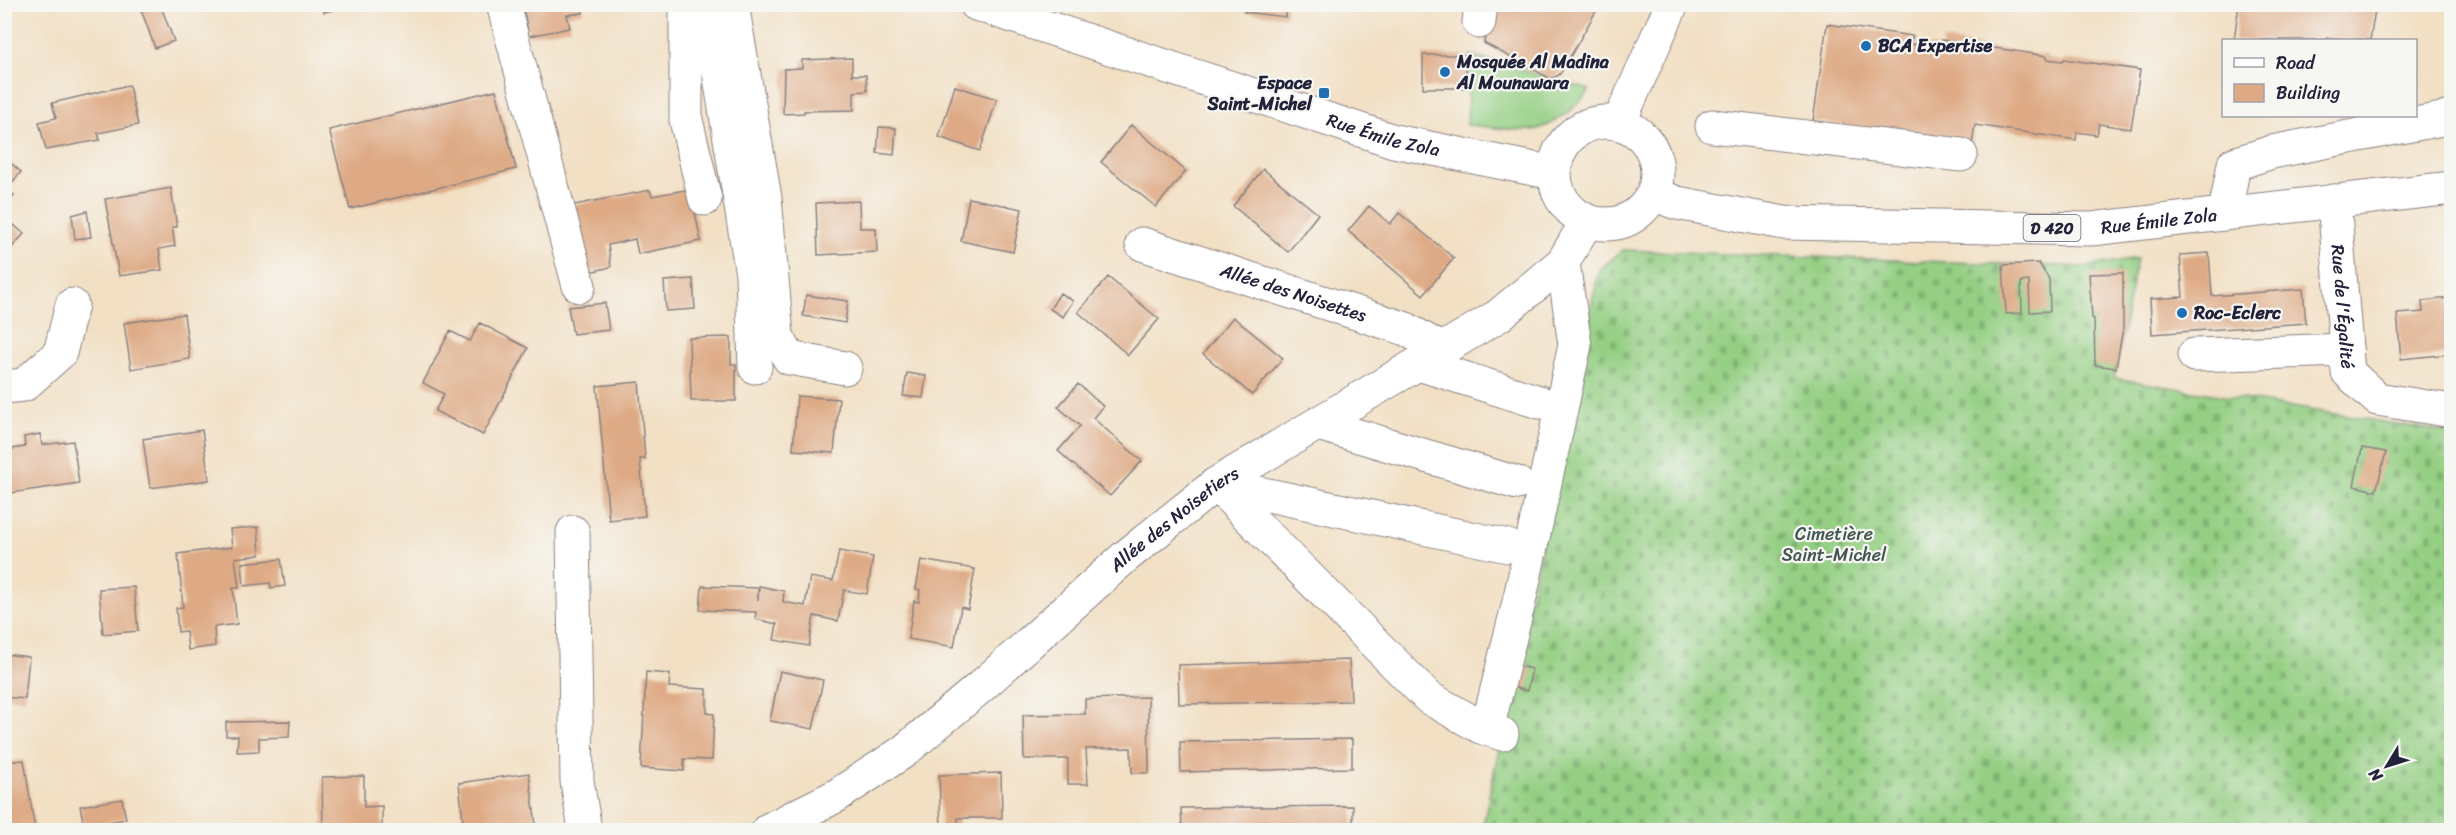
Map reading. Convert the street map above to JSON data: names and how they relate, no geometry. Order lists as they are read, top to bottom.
{
  "streets": {
    "street": [
      "Rue Émile Zola",
      "D 420",
      "Allée des Noisettes",
      "Rue de l'Égalité",
      "Allée des Noisetiers"
    ]
  },
  "crossings": [
    ["Rue Émile Zola", "Rue de l'Égalité"],
    ["Rue Émile Zola", "Allée des Noisetiers"],
    ["Allée des Noisettes", "Allée des Noisetiers"]
  ],
  "parks": ["Cimetière Saint-Michel"],
  "places": {
    "other": ["BCA Expertise", "Mosquée Al Madina Al Mounawara", "Roc-Eclerc"],
    "transit": ["Espace Saint-Michel"]
  },
  "legend": ["Road", "Building"],
  "north": "bottom left"
}
